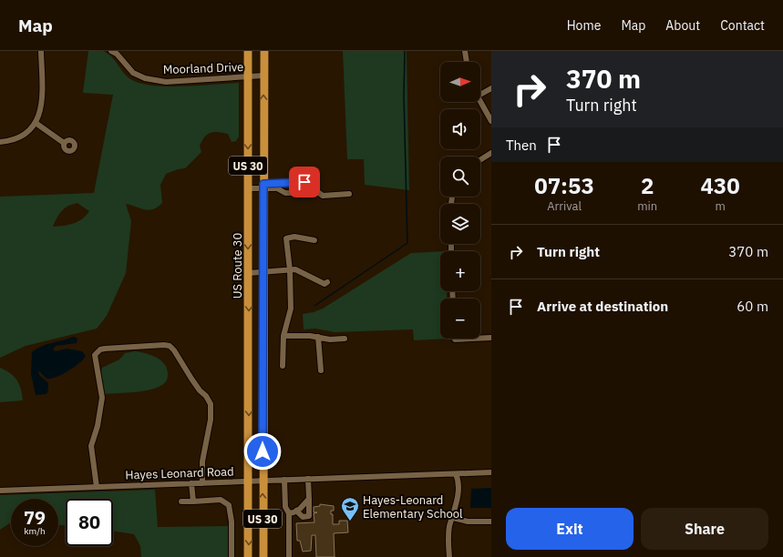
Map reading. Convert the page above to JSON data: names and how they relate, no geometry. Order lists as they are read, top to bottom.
{
  "streets": {
    "highway": ["US 30", "US Route 30"],
    "street": ["Moorland Drive", "Hayes Leonard Road"]
  },
  "crossings": [
    ["Moorland Drive", "US 30"],
    ["Moorland Drive", "US Route 30"],
    ["US 30", "US Route 30"],
    ["US 30", "Hayes Leonard Road"],
    ["US Route 30", "Hayes Leonard Road"]
  ],
  "places": {
    "school or university": ["Hayes-Leonard Elementary School"]
  },
  "north": "right",
  "page": {
    "header": "Map",
    "nav": [
      "Home",
      "Map",
      "About",
      "Contact"
    ],
    "turn": ["370 m", "Turn right"],
    "map_buttons": ["+", "−"],
    "then": "Then",
    "eta": [
      "07:53",
      "Arrival",
      "2",
      "min",
      "430",
      "m"
    ],
    "list": [
      {
        "name": "Turn right",
        "value": "370 m"
      },
      {
        "name": "Arrive at destination",
        "value": "60 m"
      }
    ],
    "speed": "79 km/h",
    "limit": "80",
    "buttons": ["Exit", "Share"]
  }
}
